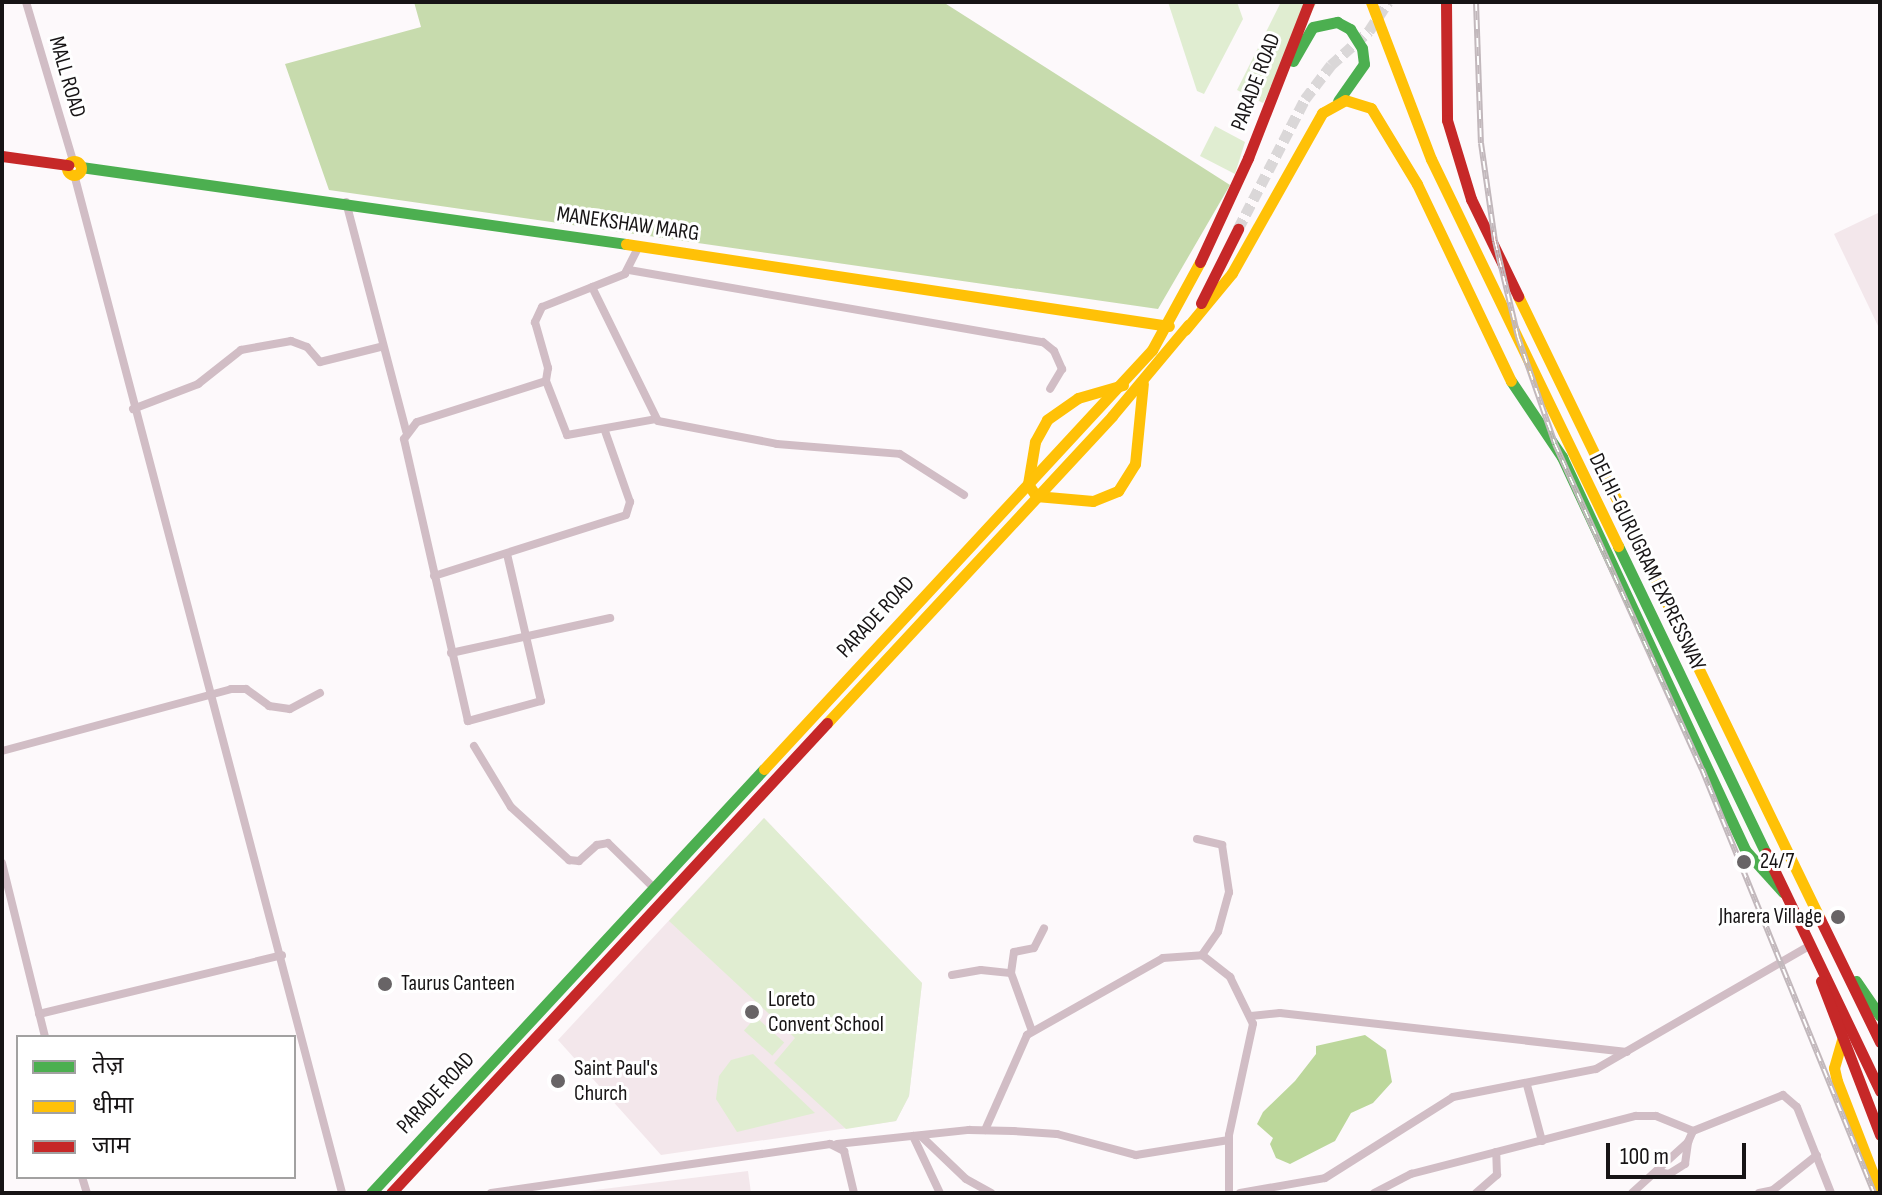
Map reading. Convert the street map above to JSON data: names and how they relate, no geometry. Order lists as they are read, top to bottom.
{
  "streets": {
    "main road": ["PARADE ROAD", "MANEKSHAW MARG", "DELHI-GURUGRAM EXPRESSWAY"],
    "street": ["MALL ROAD"]
  },
  "crossings": [
    ["MALL ROAD", "MANEKSHAW MARG"],
    ["PARADE ROAD", "MANEKSHAW MARG"]
  ],
  "places": [
    "24/7",
    "Jharera Village",
    "Taurus Canteen",
    "Loreto Convent School",
    "Saint Paul's Church"
  ],
  "legend": ["तेज़", "धीमा", "जाम"],
  "scale_bar": "100 m"
}
